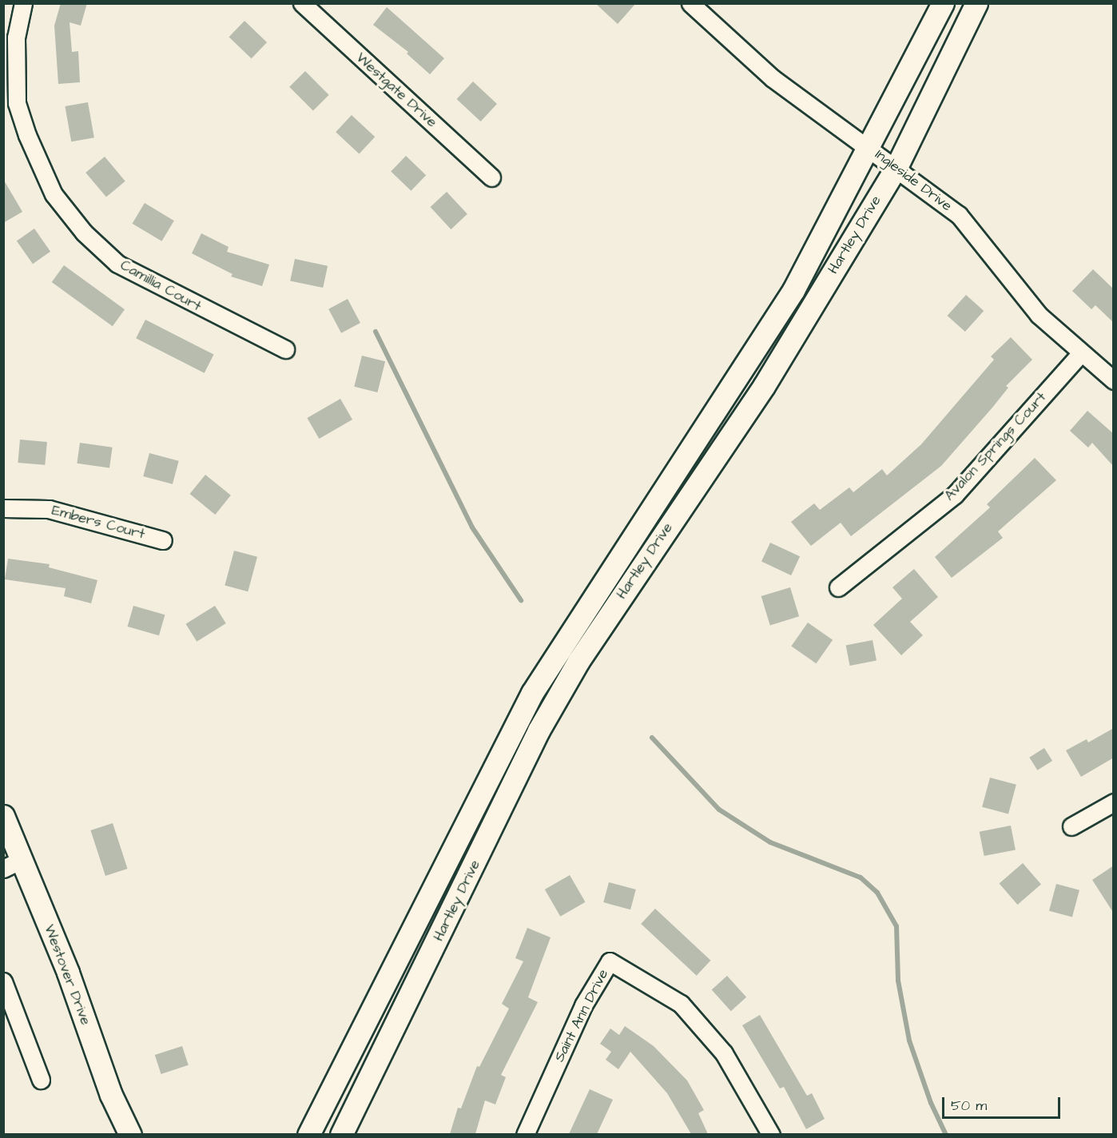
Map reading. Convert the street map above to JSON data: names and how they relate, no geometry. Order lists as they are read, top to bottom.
{
  "streets": {
    "street": [
      "Westgate Drive",
      "Ingleside Drive",
      "Hartley Drive",
      "Camillia Court",
      "Avalon Springs Court",
      "Embers Court",
      "Westover Drive",
      "Saint Ann Drive"
    ]
  },
  "crossings": [
    ["Ingleside Drive", "Hartley Drive"],
    ["Ingleside Drive", "Avalon Springs Court"]
  ],
  "scale_bar": "50 m"
}
